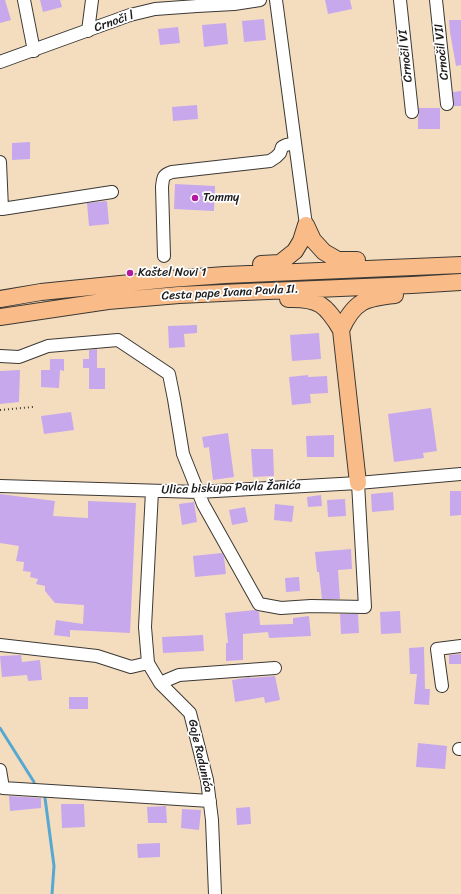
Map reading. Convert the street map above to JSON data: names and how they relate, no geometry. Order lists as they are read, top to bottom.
{
  "streets": {
    "main road": ["Cesta pape Ivana Pavla II."],
    "street": [
      "Crnoči l",
      "Crnočil VII",
      "Crnočil VI",
      "Ulica biskupa Pavla Žanića",
      "Gaje Radunića"
    ]
  },
  "crossings": [
    ["Ulica biskupa Pavla Žanića", "Gaje Radunića"]
  ],
  "places": ["Tommy", "Kaštel Novi 1"]
}
